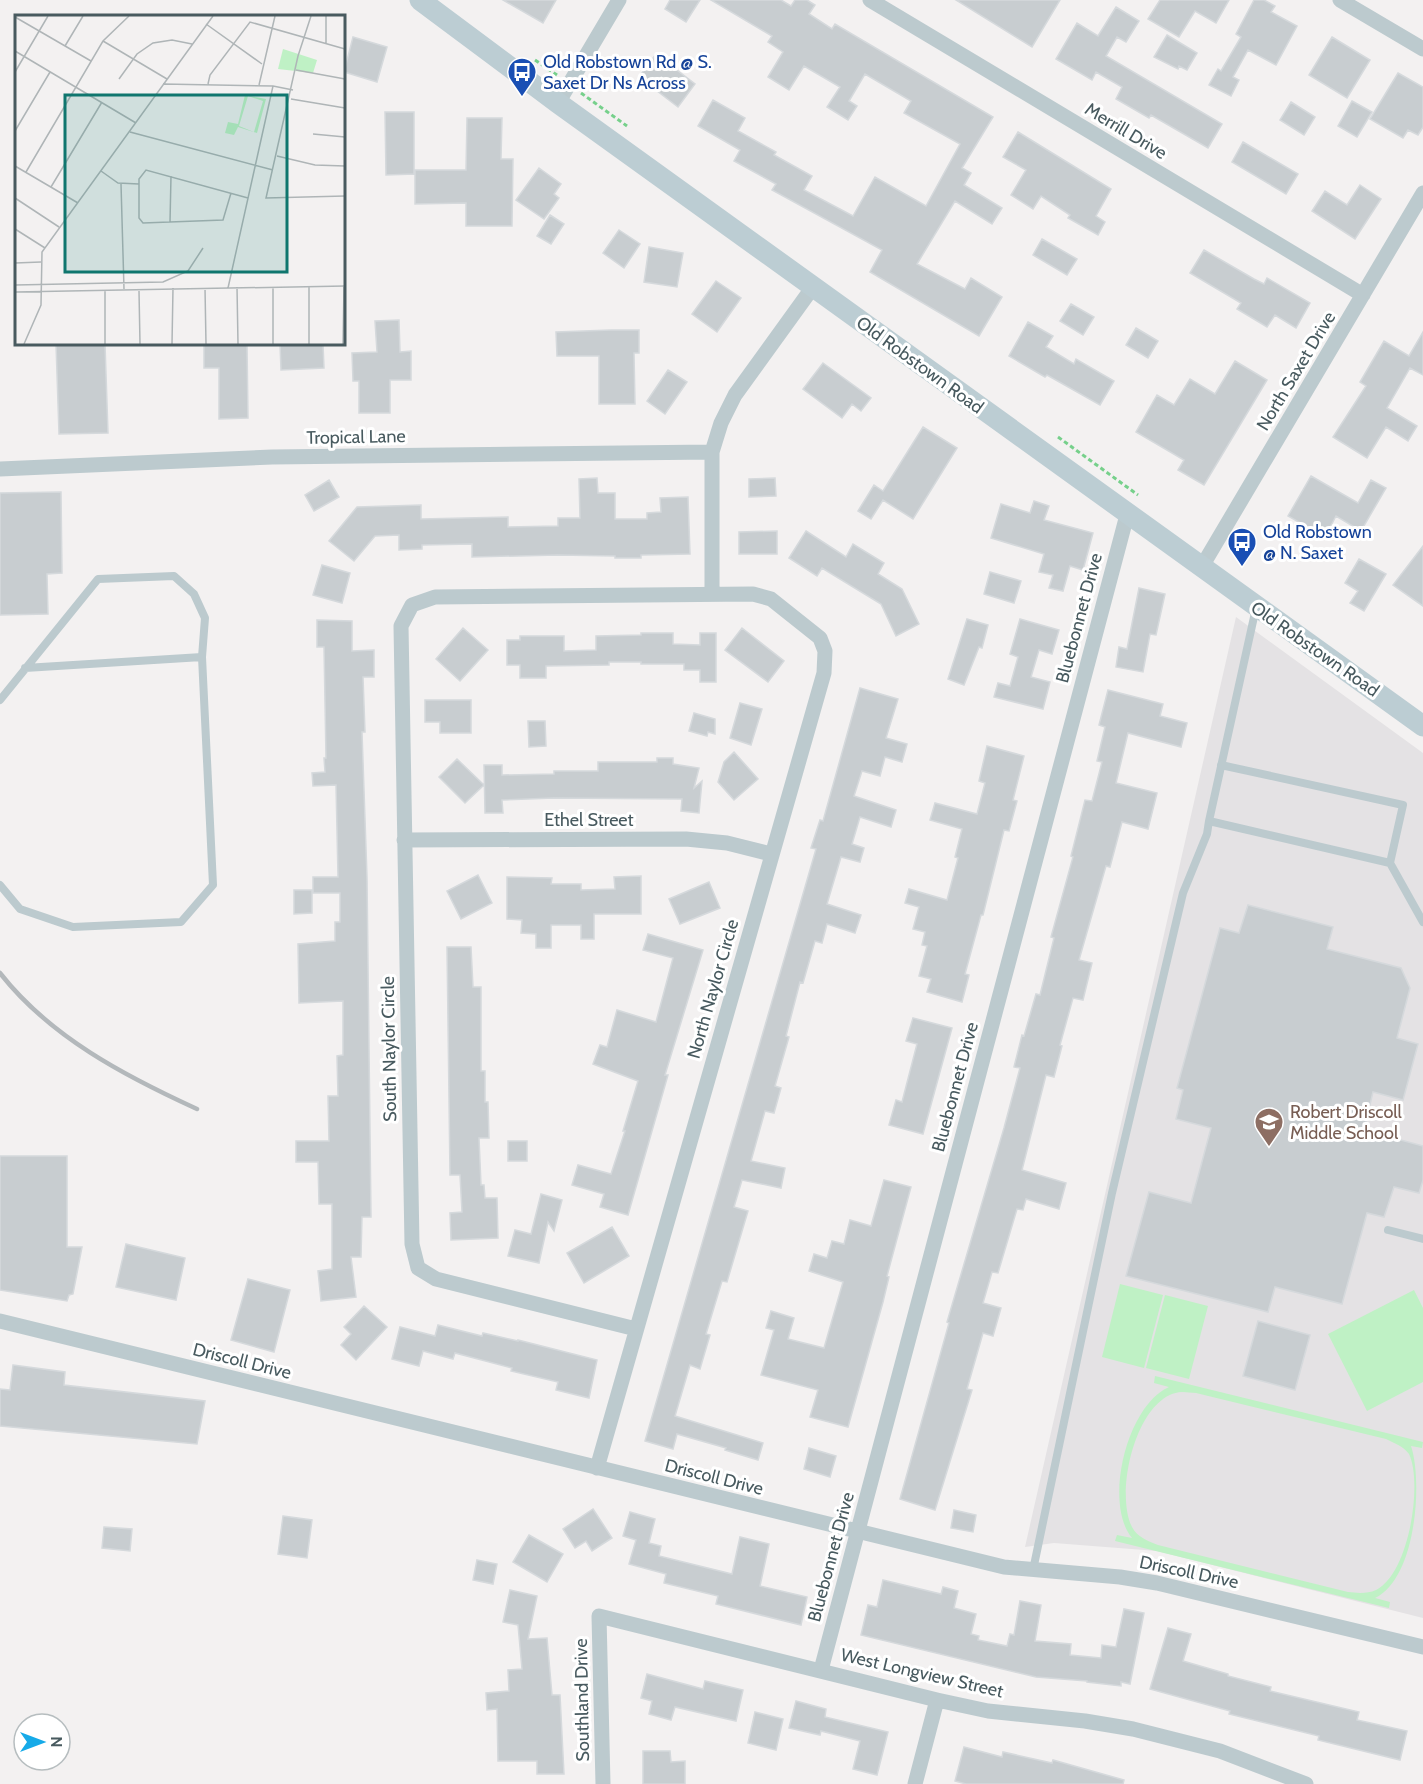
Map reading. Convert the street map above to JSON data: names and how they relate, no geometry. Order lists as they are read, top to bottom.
{
  "streets": {
    "street": [
      "Merrill Drive",
      "Old Robstown Road",
      "North Saxet Drive",
      "Tropical Lane",
      "Bluebonnet Drive",
      "Ethel Street",
      "North Naylor Circle",
      "South Naylor Circle",
      "Driscoll Drive",
      "West Longview Street",
      "Southland Drive"
    ]
  },
  "crossings": [
    ["Merrill Drive", "North Saxet Drive"],
    ["Old Robstown Road", "North Saxet Drive"],
    ["Old Robstown Road", "Bluebonnet Drive"],
    ["Bluebonnet Drive", "Driscoll Drive"],
    ["Bluebonnet Drive", "West Longview Street"],
    ["Ethel Street", "North Naylor Circle"],
    ["Ethel Street", "South Naylor Circle"],
    ["North Naylor Circle", "South Naylor Circle"],
    ["North Naylor Circle", "Driscoll Drive"],
    ["West Longview Street", "Southland Drive"]
  ],
  "places": {
    "bus stop": ["Old Robstown Rd @ S. Saxet Dr Ns Across", "Old Robstown @ N. Saxet"],
    "school or university": ["Robert Driscoll Middle School"]
  },
  "north": "right"
}
